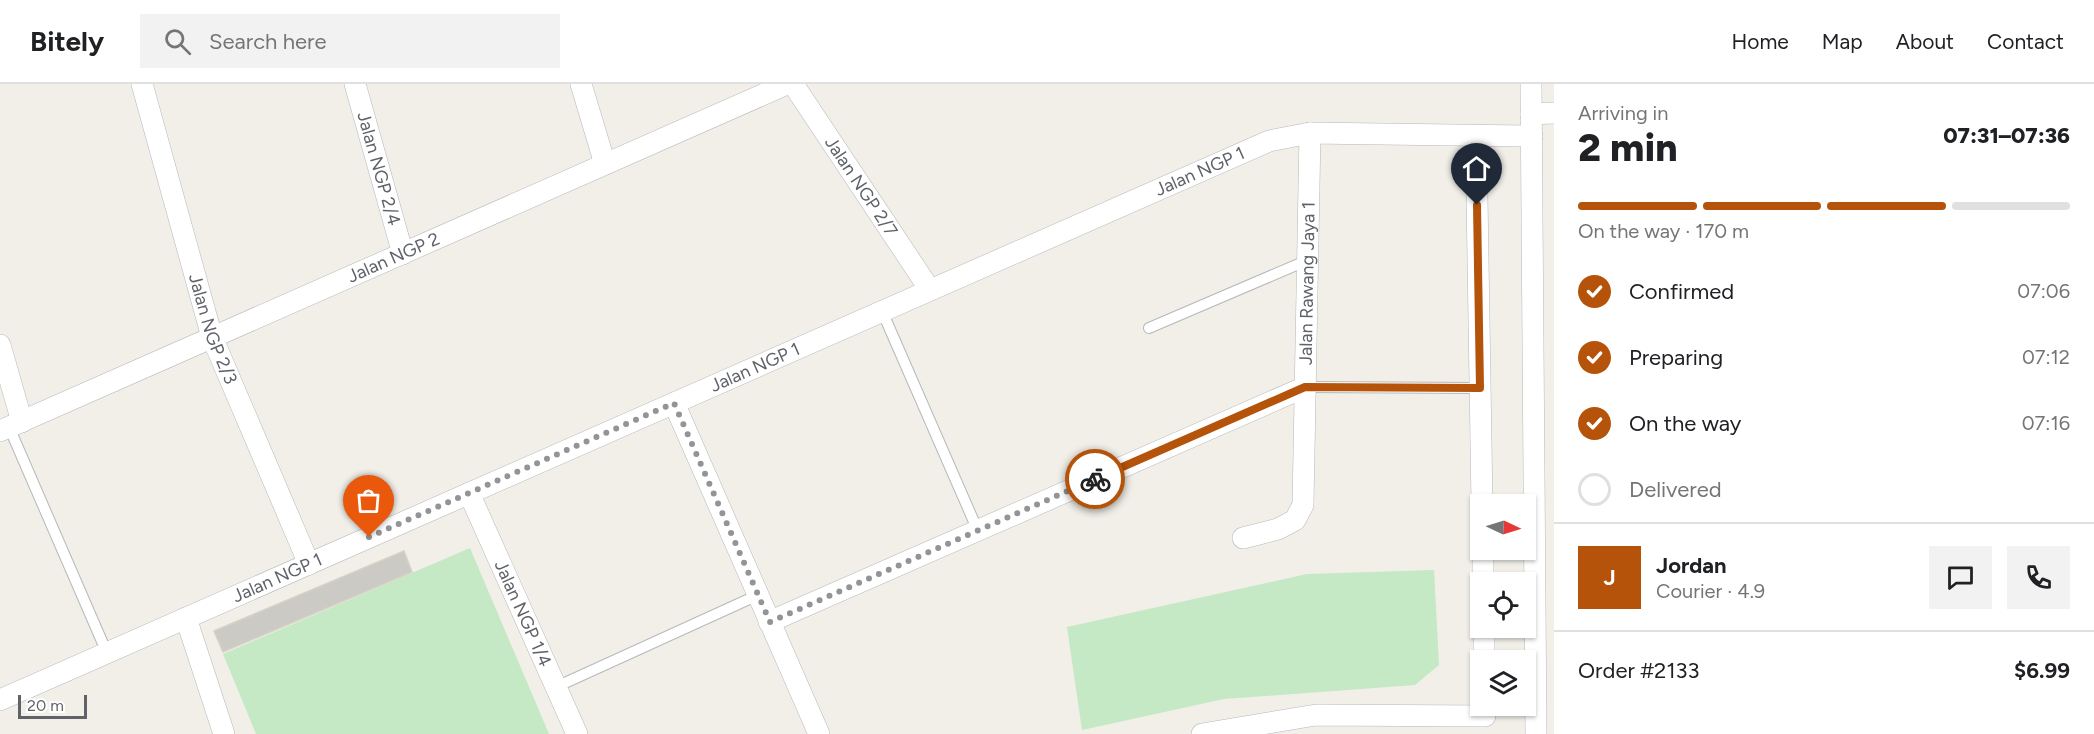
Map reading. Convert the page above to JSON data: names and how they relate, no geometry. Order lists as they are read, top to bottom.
{
  "streets": {
    "street": [
      "Jalan NGP 2/4",
      "Jalan NGP 1",
      "Jalan NGP 2/7",
      "Jalan NGP 2",
      "Jalan Rawang Jaya 1",
      "Jalan NGP 2/3",
      "Jalan NGP 1/4"
    ]
  },
  "crossings": [
    ["Jalan NGP 2/4", "Jalan NGP 2"],
    ["Jalan NGP 1", "Jalan NGP 2/7"],
    ["Jalan NGP 1", "Jalan Rawang Jaya 1"],
    ["Jalan NGP 1", "Jalan NGP 2/3"],
    ["Jalan NGP 1", "Jalan NGP 1/4"],
    ["Jalan NGP 2", "Jalan NGP 2/3"]
  ],
  "scale_bar": "20 m",
  "north": "right",
  "page": {
    "header": "Bitely",
    "search": "Search here",
    "nav": [
      "Home",
      "Map",
      "About",
      "Contact"
    ],
    "heading": ["2 min", "Arriving in", "07:31–07:36"],
    "panel": [
      "Jordan",
      "Courier · 4.9",
      "Order #2133",
      "$6.99"
    ],
    "bar": "On the way · 170 m",
    "list": [
      ["Confirmed", "07:06"],
      ["Preparing", "07:12"],
      ["On the way", "07:16"],
      "Delivered"
    ],
    "round": "J",
    "scale": "20 m"
  }
}
